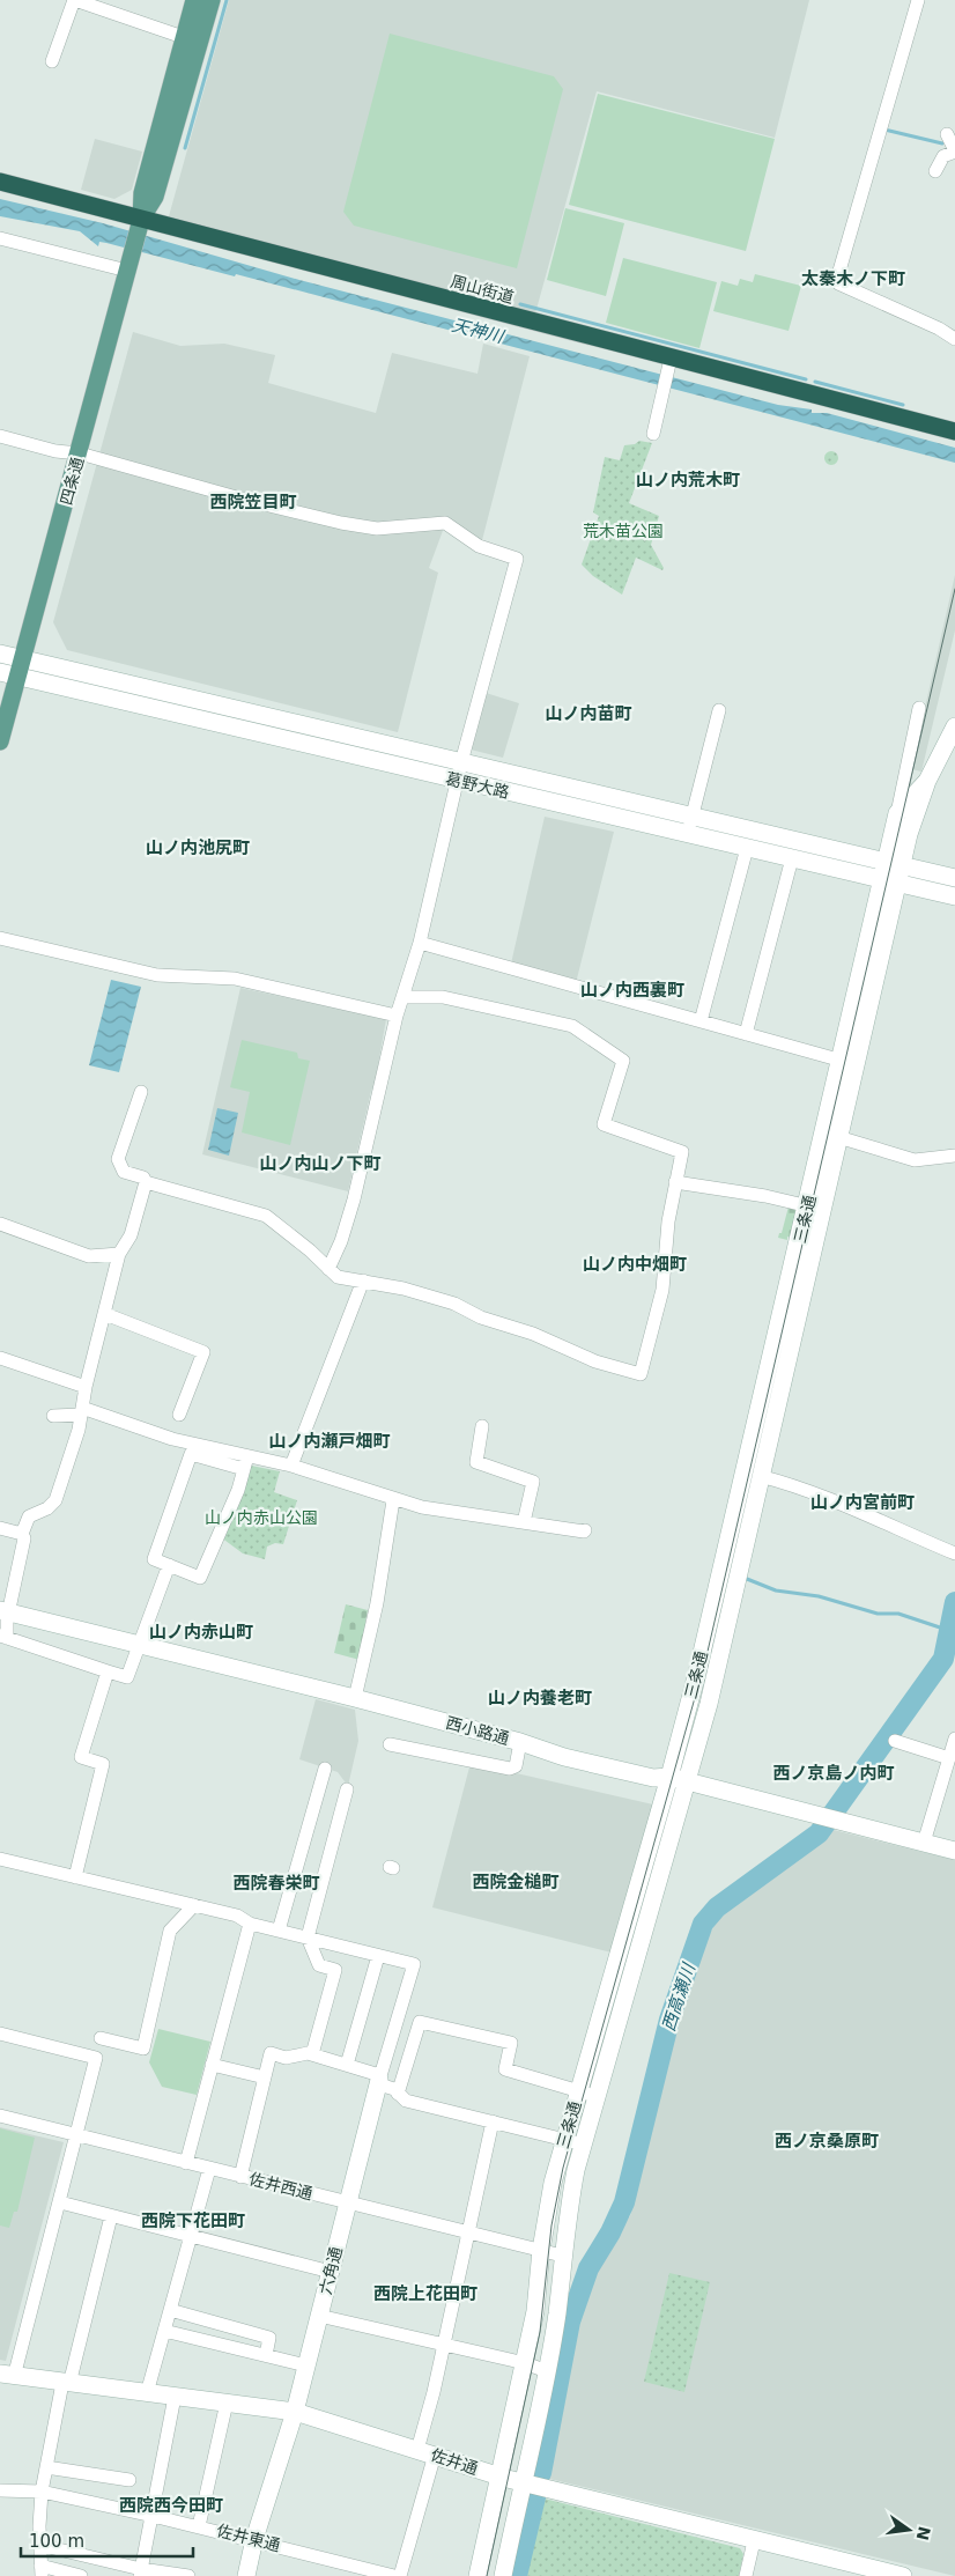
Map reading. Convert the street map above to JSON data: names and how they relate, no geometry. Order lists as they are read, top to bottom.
{
  "streets": {
    "highway": ["周山街道"],
    "main road": ["四条通"],
    "street": [
      "葛野大路",
      "三条通",
      "西小路通",
      "佐井西通",
      "六角通",
      "佐井通",
      "佐井東通"
    ]
  },
  "crossings": [
    ["周山街道", "四条通"],
    ["四条通", "葛野大路"],
    ["葛野大路", "三条通"],
    ["三条通", "西小路通"],
    ["三条通", "佐井西通"],
    ["三条通", "佐井通"],
    ["佐井西通", "六角通"],
    ["六角通", "佐井通"],
    ["六角通", "佐井東通"]
  ],
  "districts": [
    "太秦木ノ下町",
    "山ノ内荒木町",
    "西院笠目町",
    "山ノ内苗町",
    "山ノ内池尻町",
    "山ノ内西裏町",
    "山ノ内山ノ下町",
    "山ノ内中畑町",
    "山ノ内瀬戸畑町",
    "山ノ内宮前町",
    "山ノ内赤山町",
    "山ノ内養老町",
    "西ノ京島ノ内町",
    "西院金槌町",
    "西院春栄町",
    "西ノ京桑原町",
    "西院下花田町",
    "西院上花田町",
    "西院西今田町"
  ],
  "water": ["天神川", "西高瀬川"],
  "parks": ["荒木苗公園", "山ノ内赤山公園"],
  "scale_bar": "100 m",
  "north": "right"
}
